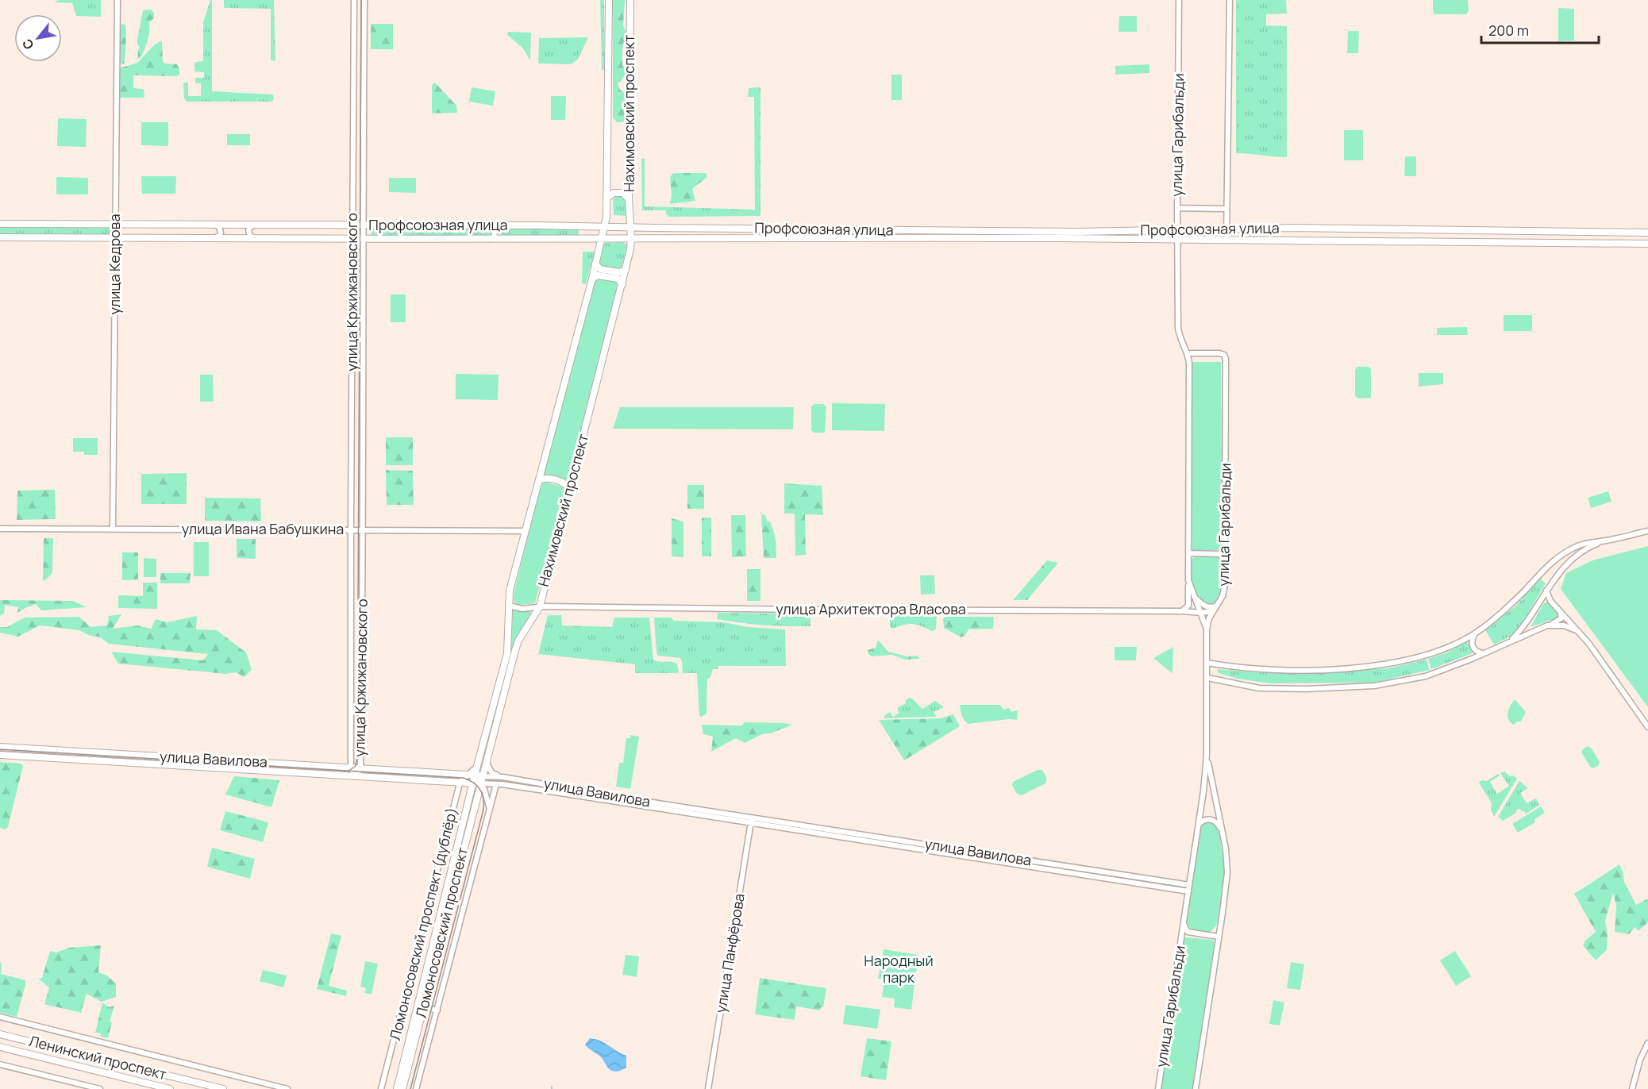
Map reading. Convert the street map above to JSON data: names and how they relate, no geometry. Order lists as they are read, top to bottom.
{
  "streets": {
    "main road": [
      "Нахимовский проспект",
      "Профсоюзная улица",
      "улица Вавилова",
      "Ломоносовский проспект",
      "Ленинский проспект"
    ],
    "street": [
      "улица Гарибальди",
      "улица Кедрова",
      "улица Кржижановского",
      "улица Ивана Бабушкина",
      "улица Архитектора Власова",
      "Ломоносовский проспект (дублёр)",
      "улица Панфёрова"
    ]
  },
  "crossings": [
    ["Нахимовский проспект", "Профсоюзная улица"],
    ["Нахимовский проспект", "улица Архитектора Власова"],
    ["Нахимовский проспект", "улица Вавилова"],
    ["Нахимовский проспект", "Ломоносовский проспект"],
    ["улица Гарибальди", "Профсоюзная улица"],
    ["улица Гарибальди", "улица Архитектора Власова"],
    ["улица Гарибальди", "улица Вавилова"],
    ["Профсоюзная улица", "улица Кедрова"],
    ["Профсоюзная улица", "улица Кржижановского"],
    ["улица Кедрова", "улица Ивана Бабушкина"],
    ["улица Кржижановского", "улица Ивана Бабушкина"],
    ["улица Кржижановского", "улица Вавилова"],
    ["улица Вавилова", "Ломоносовский проспект (дублёр)"],
    ["улица Вавилова", "Ломоносовский проспект"],
    ["улица Вавилова", "улица Панфёрова"]
  ],
  "parks": ["Народный парк"],
  "scale_bar": "200 m",
  "north": "bottom left"
}
